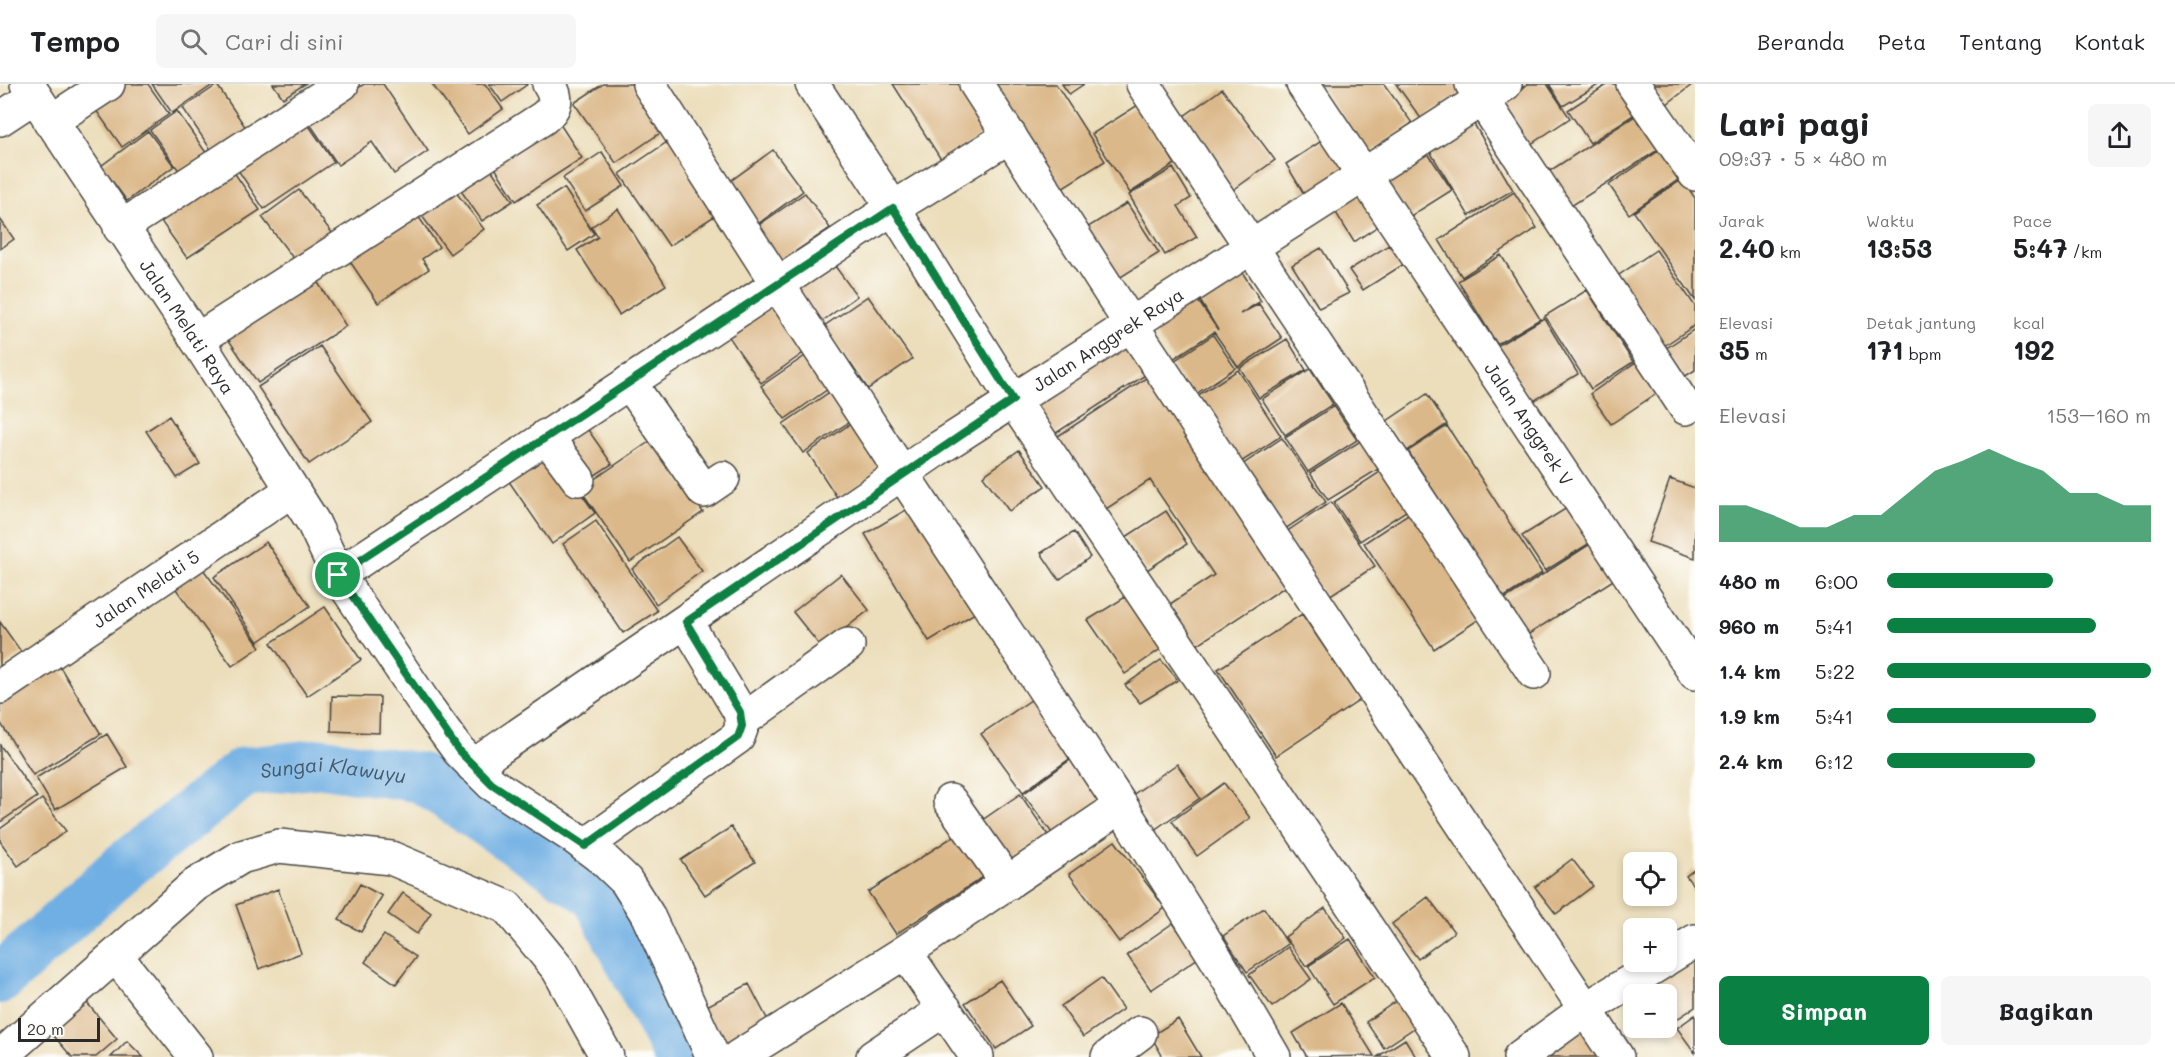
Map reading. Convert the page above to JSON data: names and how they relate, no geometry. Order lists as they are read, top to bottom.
{
  "streets": {
    "street": [
      "Jalan Melati Raya",
      "Jalan Anggrek Raya",
      "Jalan Anggrek V",
      "Jalan Melati 5"
    ]
  },
  "crossings": [
    ["Jalan Melati Raya", "Jalan Anggrek Raya"],
    ["Jalan Melati Raya", "Jalan Melati 5"],
    ["Jalan Anggrek Raya", "Jalan Anggrek V"]
  ],
  "water": ["Sungai Klawuyu"],
  "scale_bar": "20 m",
  "page": {
    "header": "Tempo",
    "search": "Cari di sini",
    "nav": [
      "Beranda",
      "Peta",
      "Tentang",
      "Kontak"
    ],
    "heading": ["Lari pagi", "09:37 · 5 × 480 m"],
    "stats": [
      ["Jarak", "2.40 km"],
      ["Waktu", "13:53"],
      ["Pace", "5:47 /km"],
      ["Elevasi", "35 m"],
      ["Detak jantung", "171 bpm"],
      ["kcal", "192"]
    ],
    "chart": ["Elevasi", "153–160 m"],
    "list": [
      {
        "name": "480 m",
        "note": "6:00"
      },
      {
        "name": "960 m",
        "note": "5:41"
      },
      {
        "name": "1.4 km",
        "note": "5:22"
      },
      {
        "name": "1.9 km",
        "note": "5:41"
      },
      {
        "name": "2.4 km",
        "note": "6:12"
      }
    ],
    "map_buttons": ["+", "−"],
    "buttons": ["Simpan", "Bagikan"],
    "scale": "20 m"
  }
}
